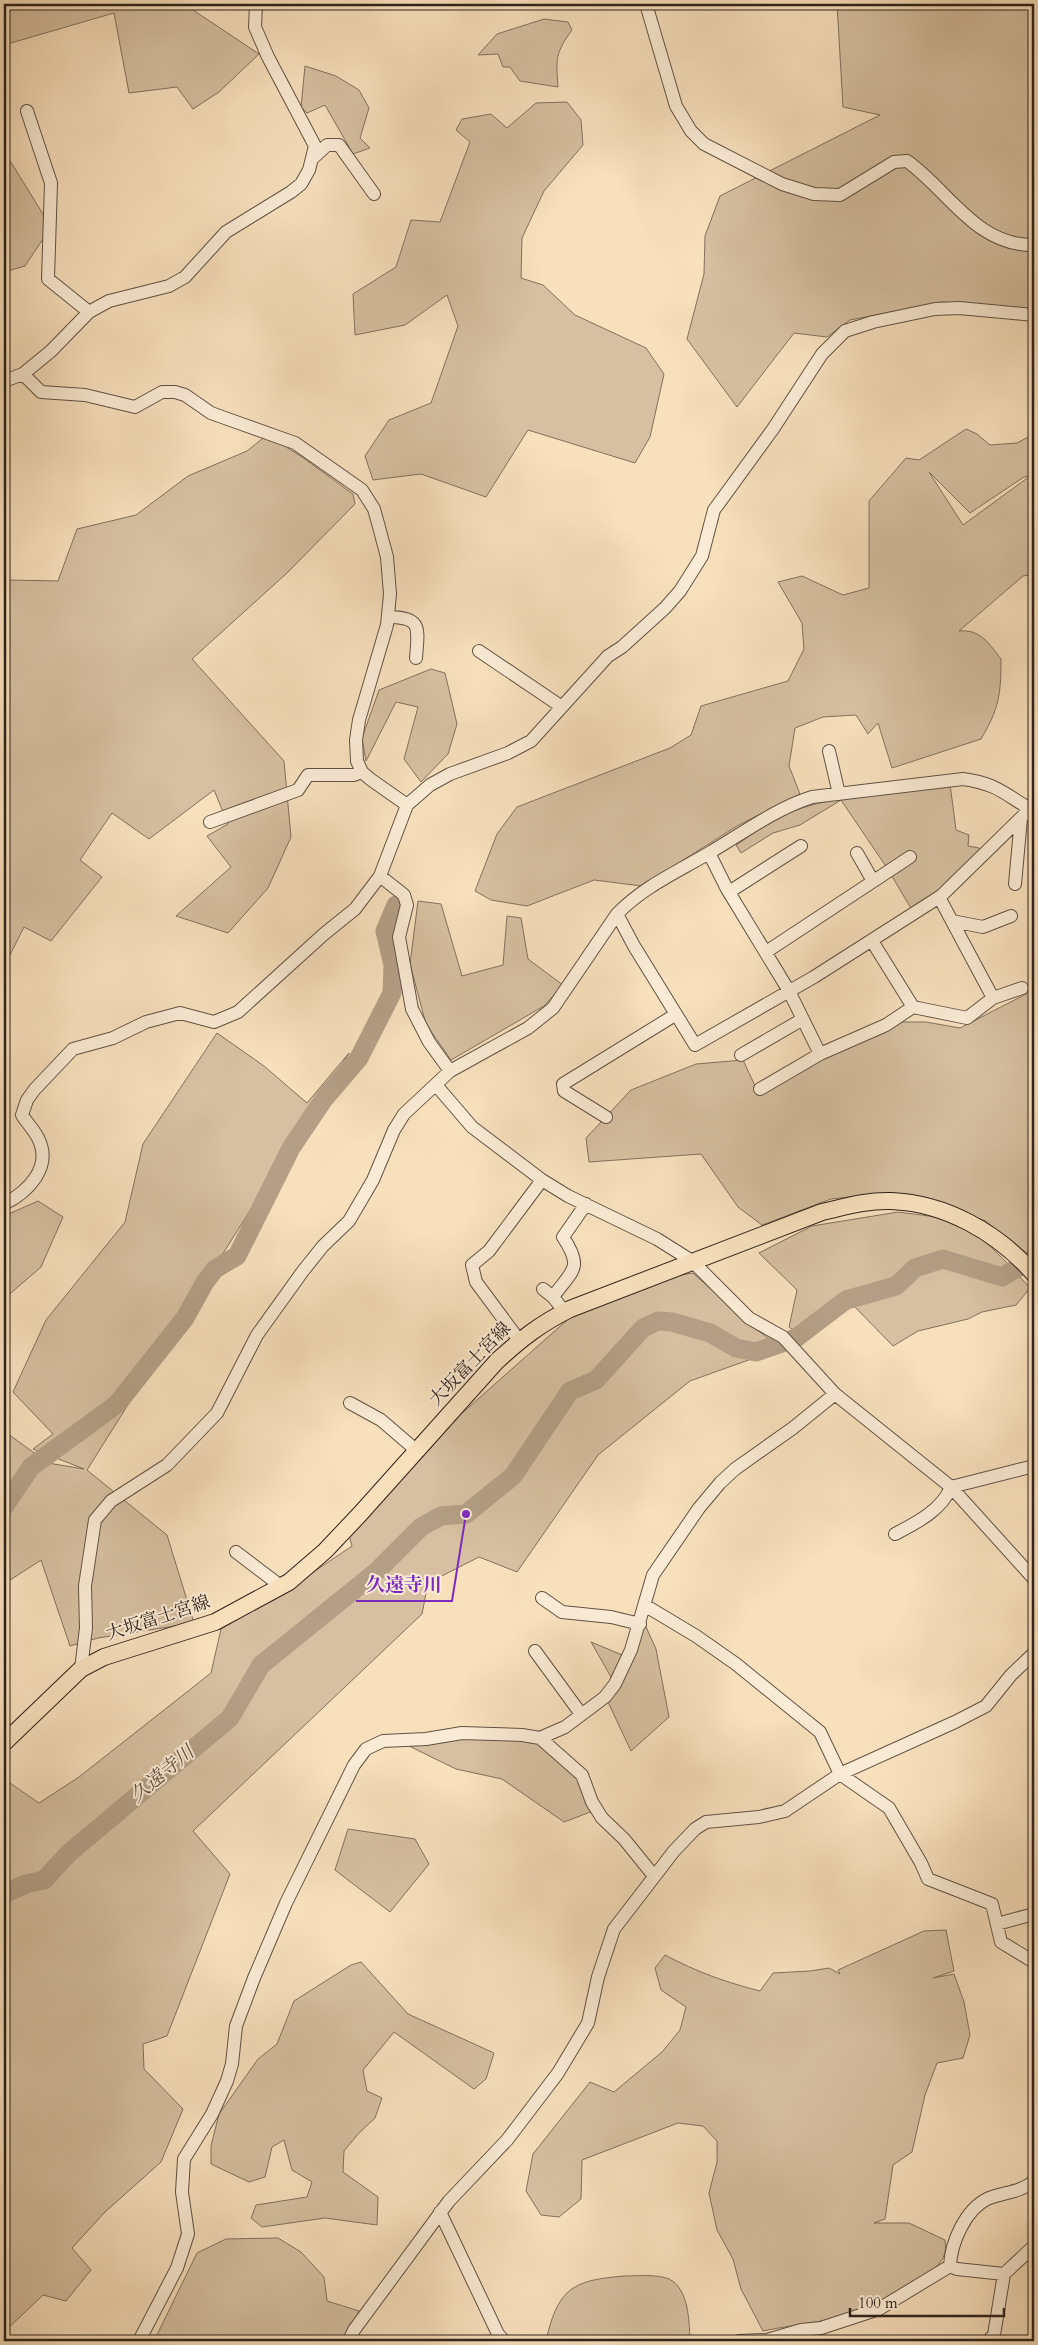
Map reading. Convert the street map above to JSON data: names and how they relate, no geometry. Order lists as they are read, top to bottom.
{
  "streets": {
    "main road": ["大坂富士宮線"]
  },
  "water": ["久遠寺川"],
  "places": ["久遠寺川"],
  "scale_bar": "100 m"
}
